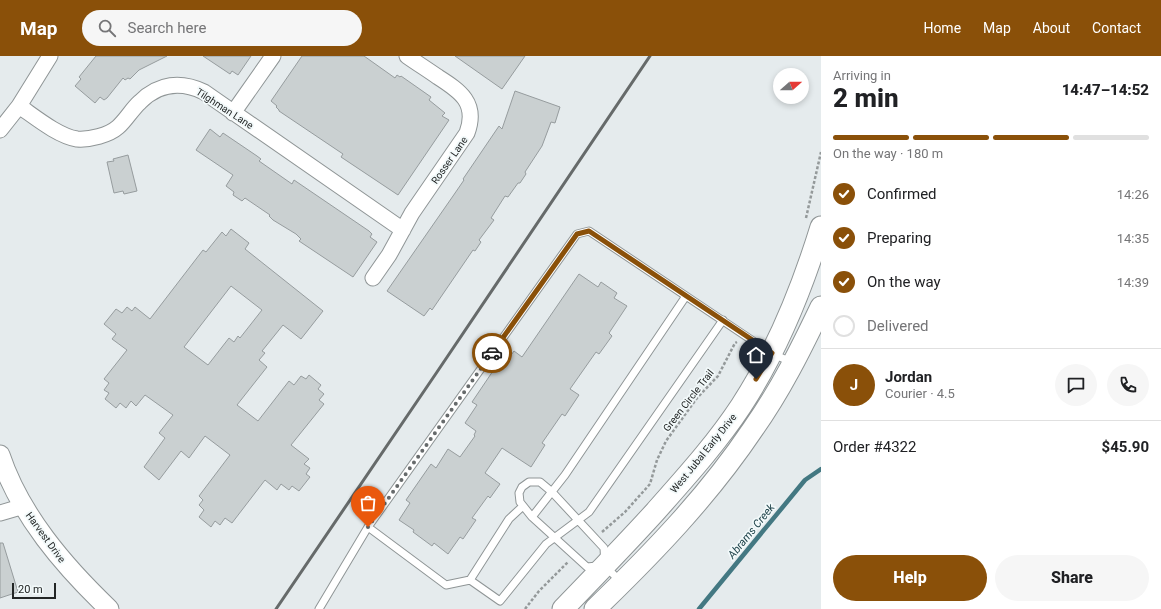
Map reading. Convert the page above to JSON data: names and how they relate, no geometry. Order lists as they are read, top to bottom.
{
  "streets": {
    "main road": ["West Jubal Early Drive"],
    "street": ["Tilghman Lane", "Rosser Lane", "Harvest Drive"],
    "path": ["Green Circle Trail"]
  },
  "crossings": [
    ["Tilghman Lane", "Rosser Lane"]
  ],
  "water": ["Abrams Creek"],
  "scale_bar": "20 m",
  "north": "right",
  "page": {
    "header": "Map",
    "search": "Search here",
    "nav": [
      "Home",
      "Map",
      "About",
      "Contact"
    ],
    "heading": ["2 min", "Arriving in", "14:47–14:52"],
    "panel": [
      "Jordan",
      "Courier · 4.5",
      "Order #4322",
      "$45.90"
    ],
    "bar": "On the way · 180 m",
    "list": [
      ["Confirmed", "14:26"],
      ["Preparing", "14:35"],
      ["On the way", "14:39"],
      "Delivered"
    ],
    "round": "J",
    "buttons": ["Help", "Share"],
    "scale": "20 m"
  }
}
